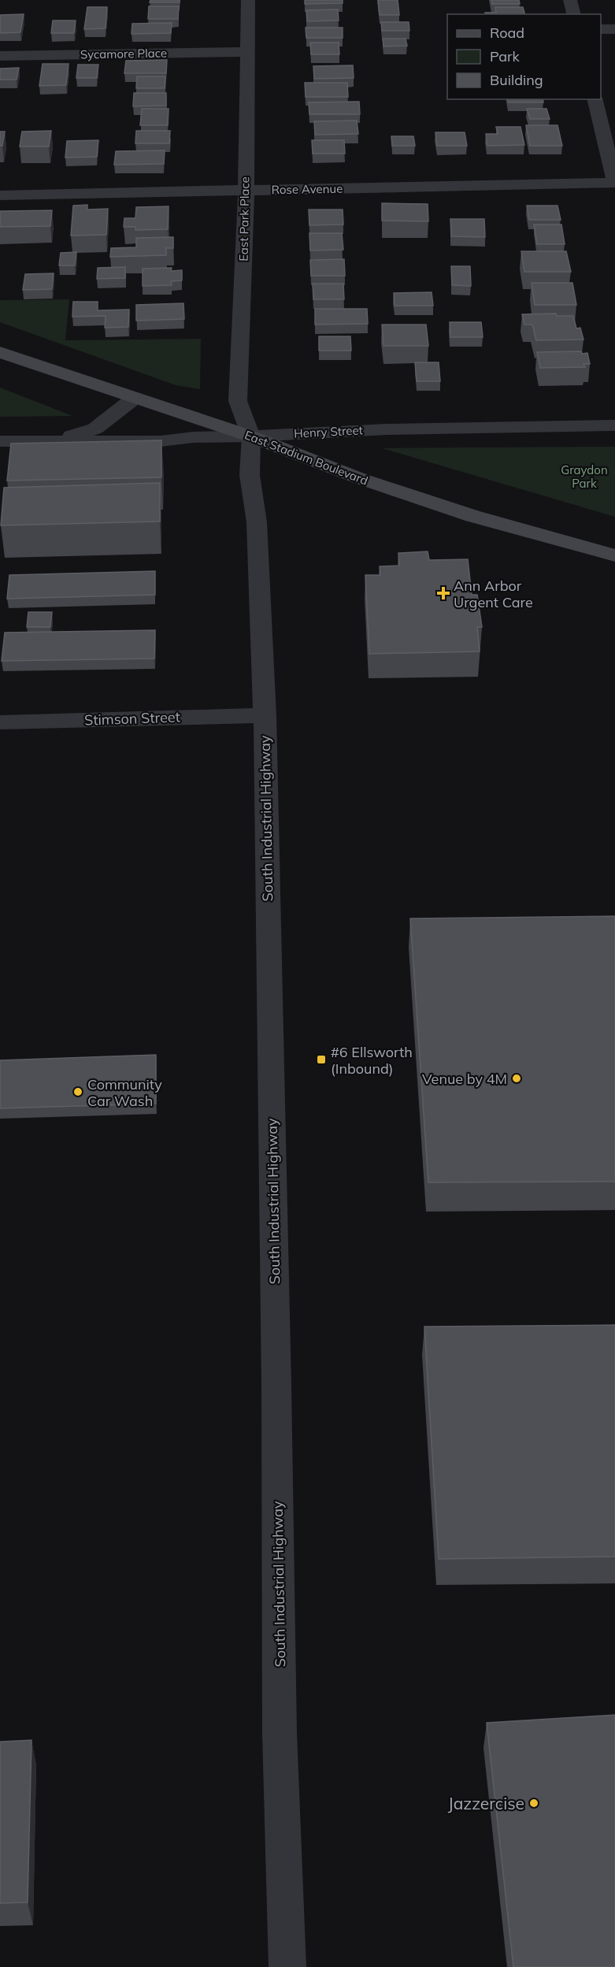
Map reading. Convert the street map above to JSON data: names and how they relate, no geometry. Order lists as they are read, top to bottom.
{
  "streets": {
    "main road": ["East Stadium Boulevard"],
    "street": [
      "Sycamore Place",
      "Rose Avenue",
      "East Park Place",
      "Henry Street",
      "Stimson Street",
      "South Industrial Highway"
    ]
  },
  "crossings": [
    ["Sycamore Place", "East Park Place"],
    ["Rose Avenue", "East Park Place"],
    ["East Park Place", "Henry Street"],
    ["East Park Place", "East Stadium Boulevard"],
    ["East Park Place", "South Industrial Highway"],
    ["Henry Street", "East Stadium Boulevard"],
    ["Henry Street", "South Industrial Highway"],
    ["East Stadium Boulevard", "South Industrial Highway"],
    ["Stimson Street", "South Industrial Highway"]
  ],
  "parks": ["Graydon Park"],
  "places": {
    "health": ["Ann Arbor Urgent Care"],
    "transit": ["#6 Ellsworth (Inbound)"],
    "other": ["Venue by 4M", "Community Car Wash", "Jazzercise"]
  },
  "legend": ["Road", "Park", "Building"]
}
